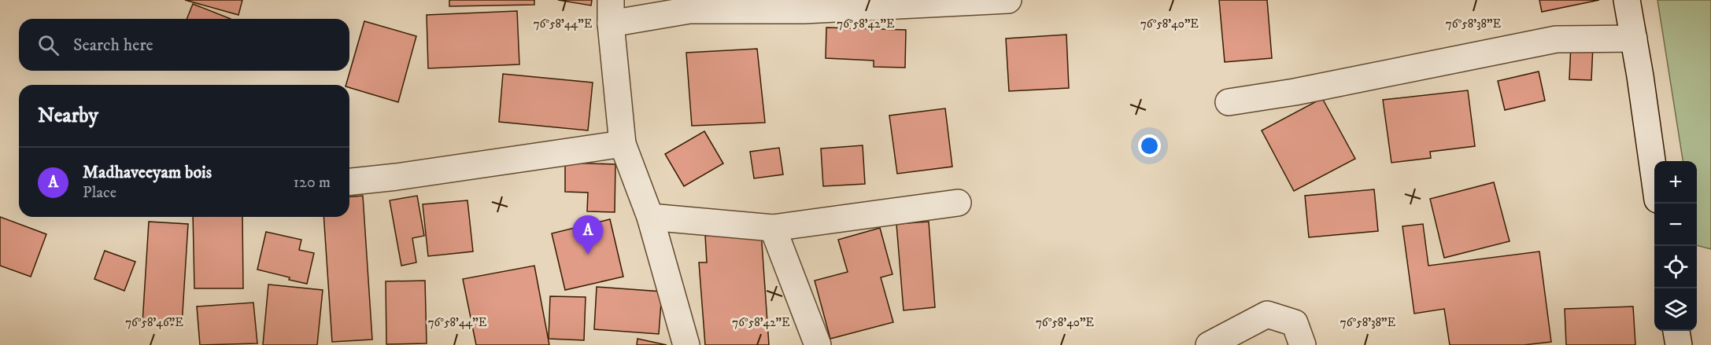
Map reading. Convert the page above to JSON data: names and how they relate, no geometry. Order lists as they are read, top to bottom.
{
  "page": {
    "search": "Search here",
    "heading": "Nearby",
    "list": [
      {
        "mark": "A",
        "name": "Madhaveeyam bois",
        "note": "Place",
        "value": "120 m"
      }
    ],
    "map_buttons": ["+", "−"],
    "pins": "A"
  },
  "coordinates": [
    "76°58'44\"E",
    "76°58'42\"E",
    "76°58'40\"E",
    "76°58'38\"E",
    "76°58'46\"E"
  ]
}
